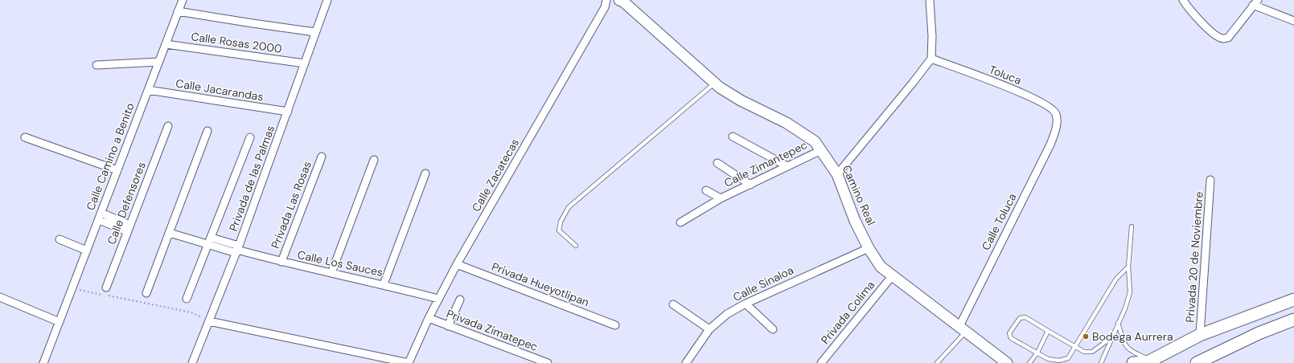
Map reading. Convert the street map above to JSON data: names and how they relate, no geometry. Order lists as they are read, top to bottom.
{
  "streets": {
    "main road": ["Camino Real"],
    "street": [
      "Calle Rosas 2000",
      "Toluca",
      "Calle Jacarandas",
      "Calle Camino a Benito",
      "Calle Zimantepec",
      "Calle Zacatecas",
      "Privada de las Palmas",
      "Calle Defensores",
      "Privada Las Rosas",
      "Calle Toluca",
      "Privada 20 de Noviembre",
      "Calle Los Sauces",
      "Calle Sinaloa",
      "Privada Hueyotlipan",
      "Privada Colima",
      "Privada Zimatepec"
    ]
  },
  "crossings": [
    ["Calle Rosas 2000", "Calle Camino a Benito"],
    ["Calle Rosas 2000", "Privada de las Palmas"],
    ["Toluca", "Calle Toluca"],
    ["Calle Jacarandas", "Calle Camino a Benito"],
    ["Calle Jacarandas", "Privada de las Palmas"],
    ["Calle Zimantepec", "Camino Real"],
    ["Calle Zacatecas", "Calle Los Sauces"],
    ["Calle Zacatecas", "Privada Hueyotlipan"],
    ["Calle Zacatecas", "Privada Zimatepec"],
    ["Privada de las Palmas", "Calle Los Sauces"],
    ["Camino Real", "Calle Toluca"],
    ["Camino Real", "Calle Sinaloa"],
    ["Camino Real", "Privada Colima"],
    ["Privada Las Rosas", "Calle Los Sauces"]
  ],
  "places": ["Bodega Aurrera"]
}
